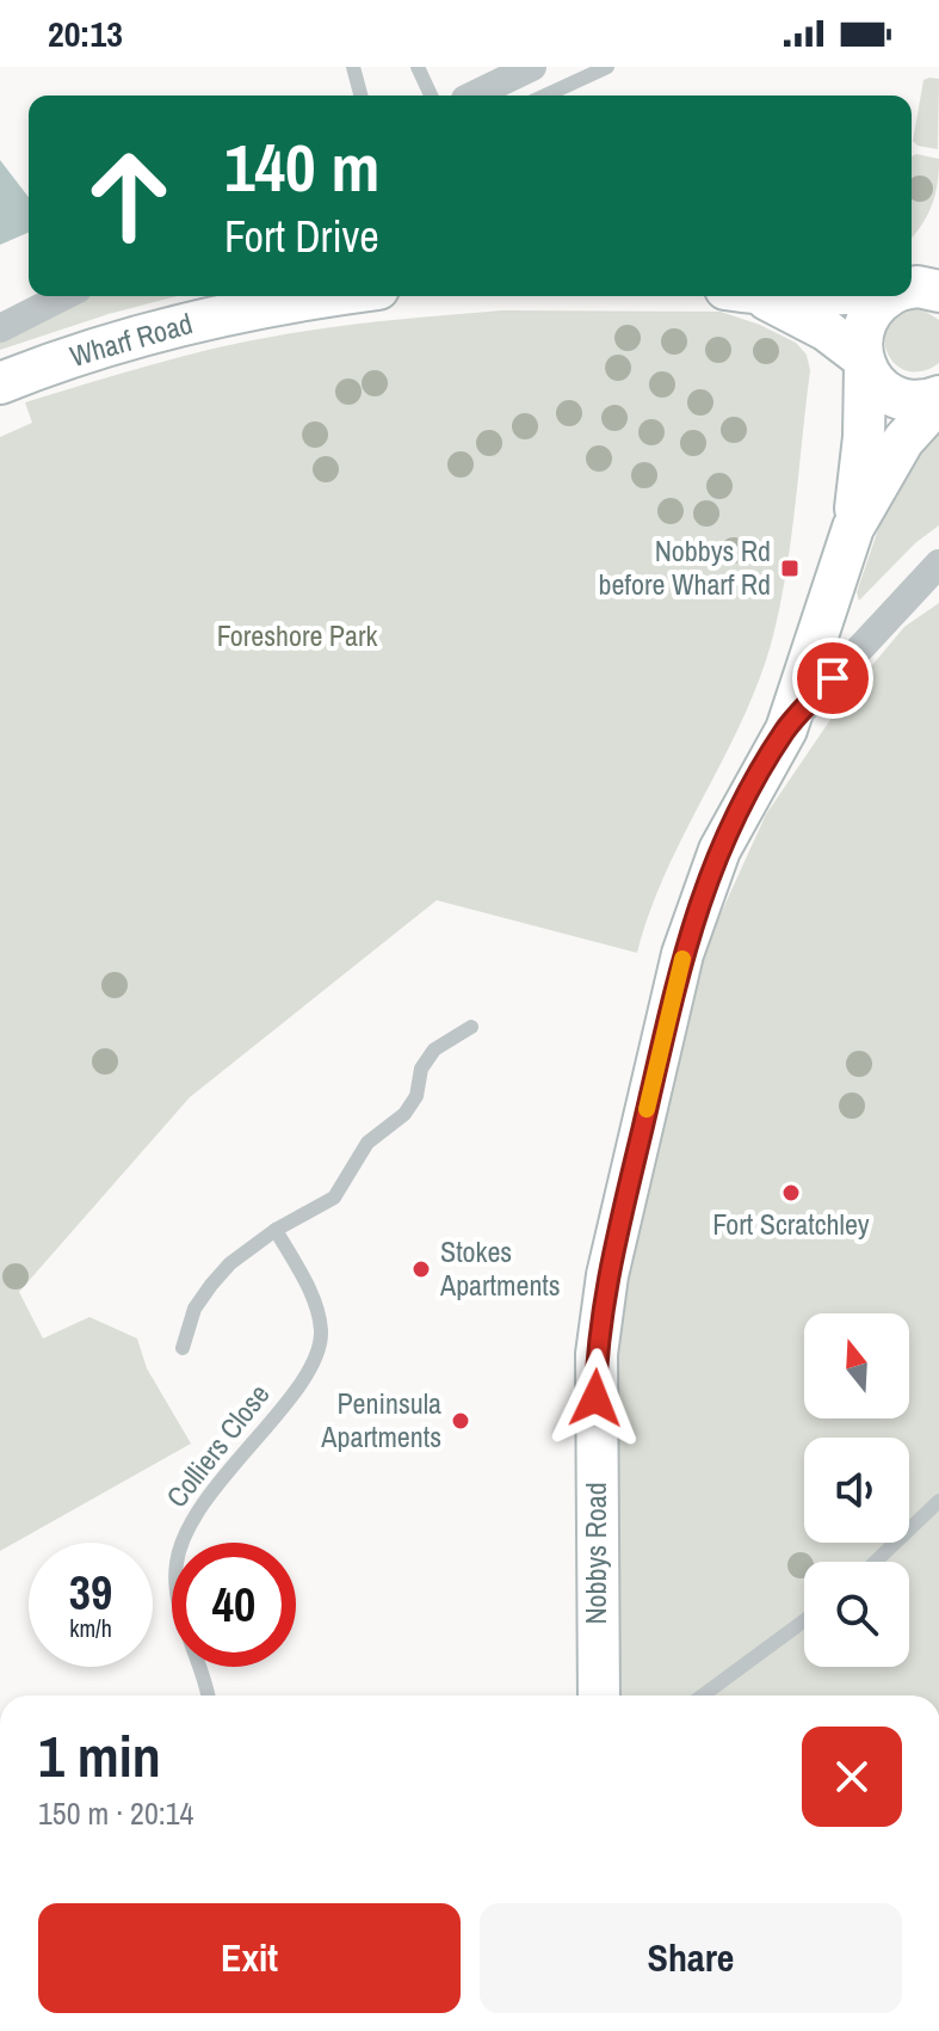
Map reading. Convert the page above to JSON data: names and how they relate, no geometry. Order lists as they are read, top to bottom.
{
  "streets": {
    "street": ["Wharf Road", "Nobbys Road"],
    "lane": ["Colliers Close"]
  },
  "parks": ["Foreshore Park"],
  "places": {
    "transit": ["Nobbys Rd before Wharf Rd"],
    "other": ["Fort Scratchley", "Stokes Apartments", "Peninsula Apartments"]
  },
  "north": "top",
  "page": {
    "status": "20:13",
    "turn": ["140 m", "Fort Drive"],
    "speed": "39 km/h",
    "limit": "40",
    "heading": ["1 min", "150 m · 20:14"],
    "buttons": ["Exit", "Share"]
  }
}
